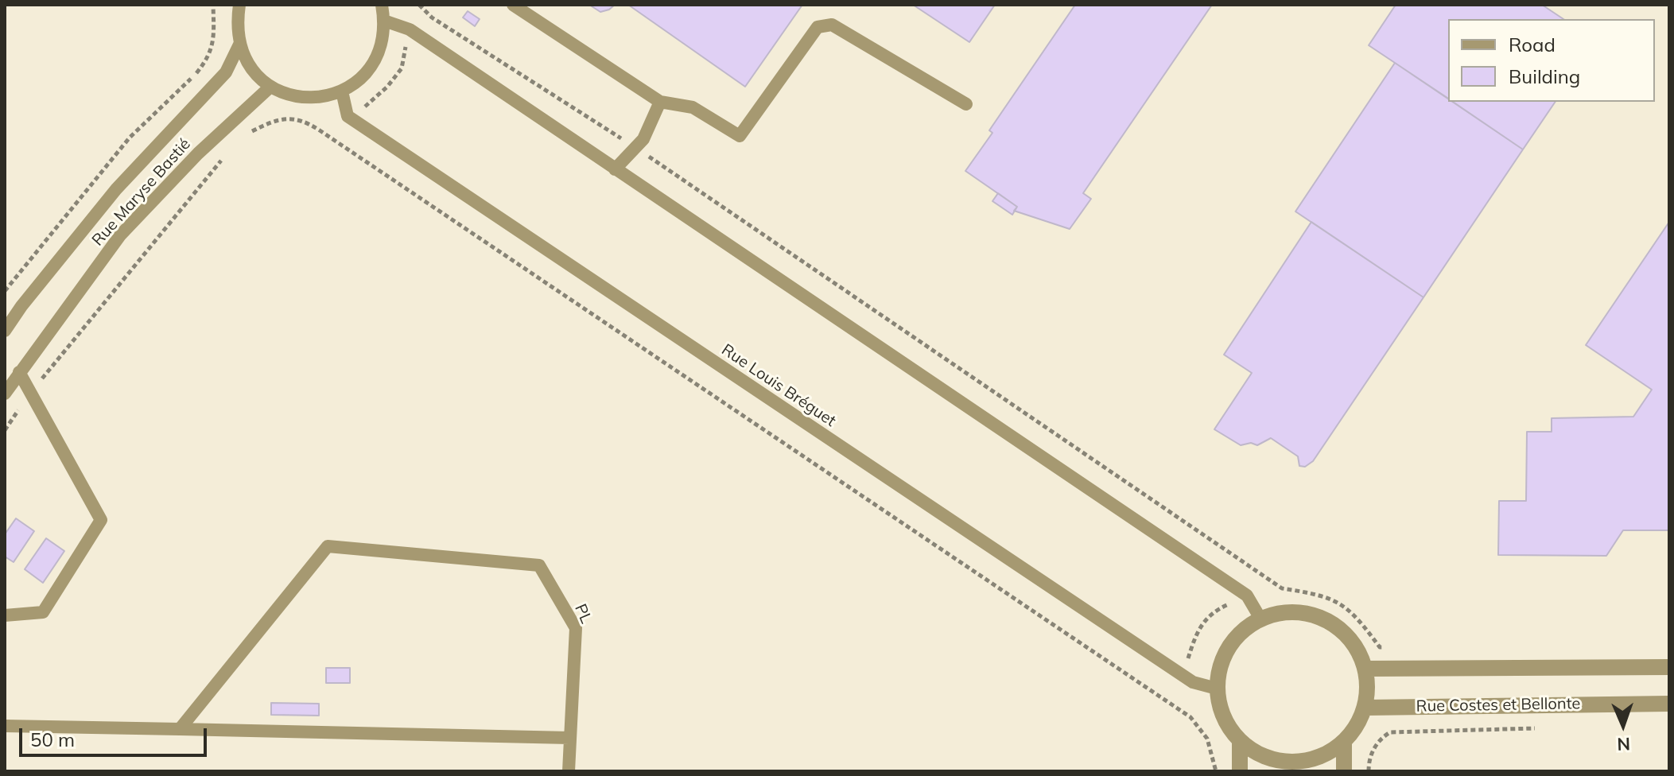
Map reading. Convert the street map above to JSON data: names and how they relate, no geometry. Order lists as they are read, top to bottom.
{
  "streets": {
    "street": ["Rue Costes et Bellonte"],
    "lane": ["Rue Maryse Bastié", "Rue Louis Bréguet", "PL"]
  },
  "crossings": [
    ["Rue Louis Bréguet", "Rue Costes et Bellonte"]
  ],
  "legend": ["Road", "Building"],
  "scale_bar": "50 m",
  "north": "bottom"
}
